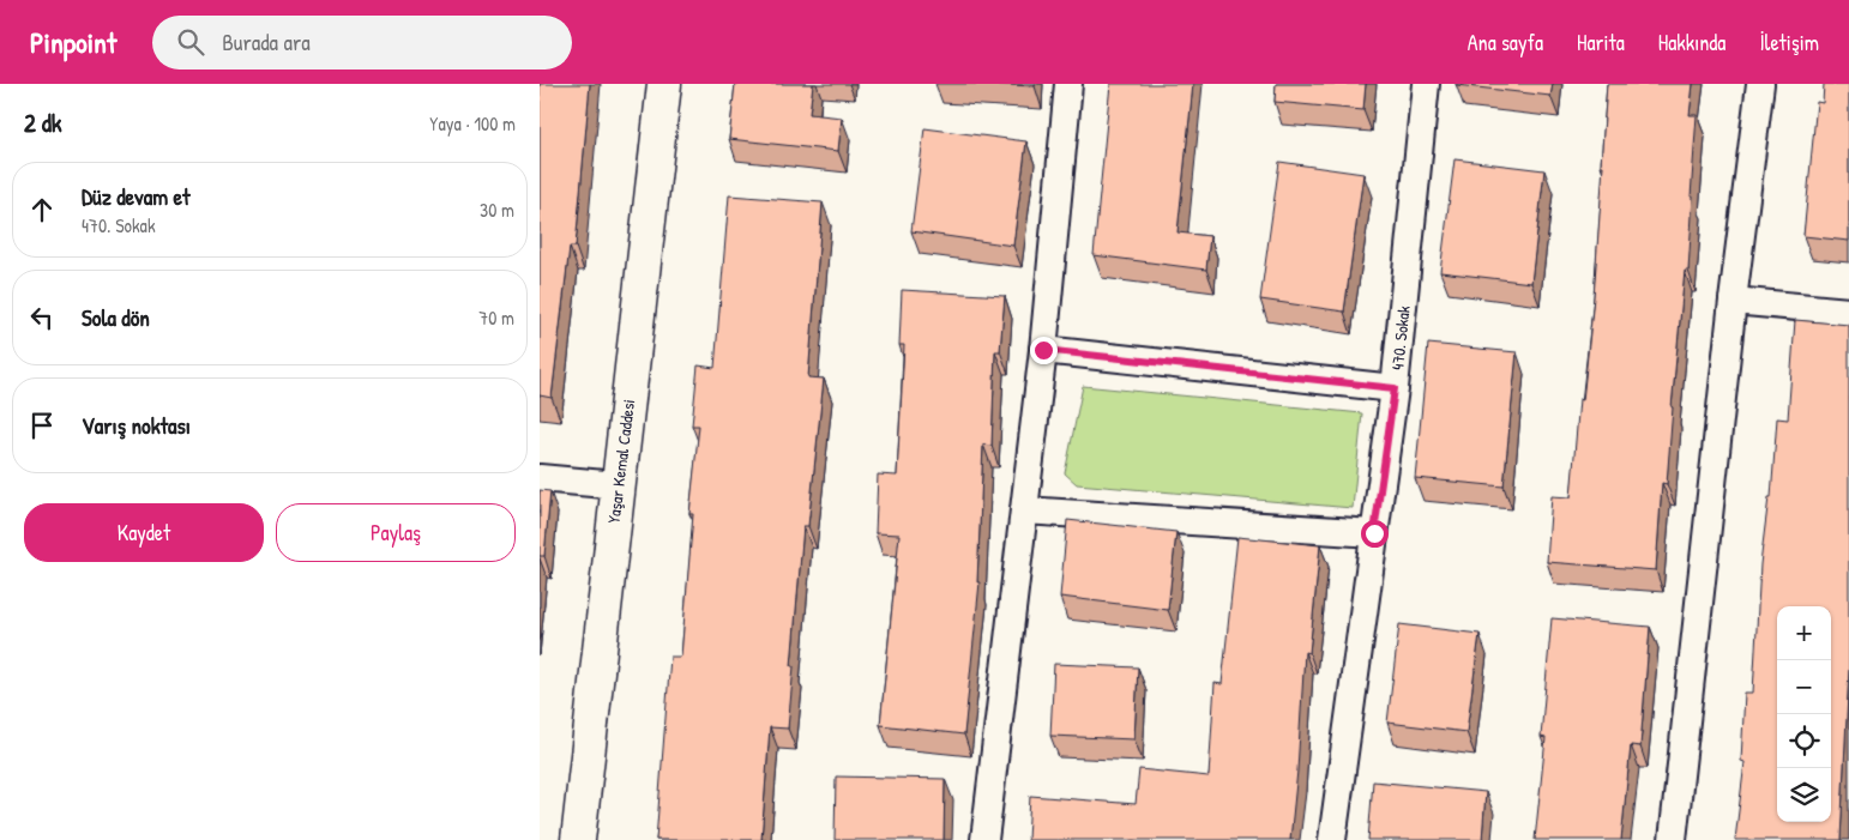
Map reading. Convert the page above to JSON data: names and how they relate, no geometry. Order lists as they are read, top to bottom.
{
  "streets": {
    "street": ["470. Sokak", "Yaşar Kemal Caddesi"]
  },
  "page": {
    "header": "Pinpoint",
    "search": "Burada ara",
    "nav": [
      "Ana sayfa",
      "Harita",
      "Hakkında",
      "İletişim"
    ],
    "heading": ["2 dk", "Yaya · 100 m"],
    "list": [
      ["Düz devam et", "470. Sokak", "30 m"],
      ["Sola dön", "70 m"],
      "Varış noktası"
    ],
    "buttons": ["Kaydet", "Paylaş"],
    "map_buttons": ["+", "−"]
  }
}
